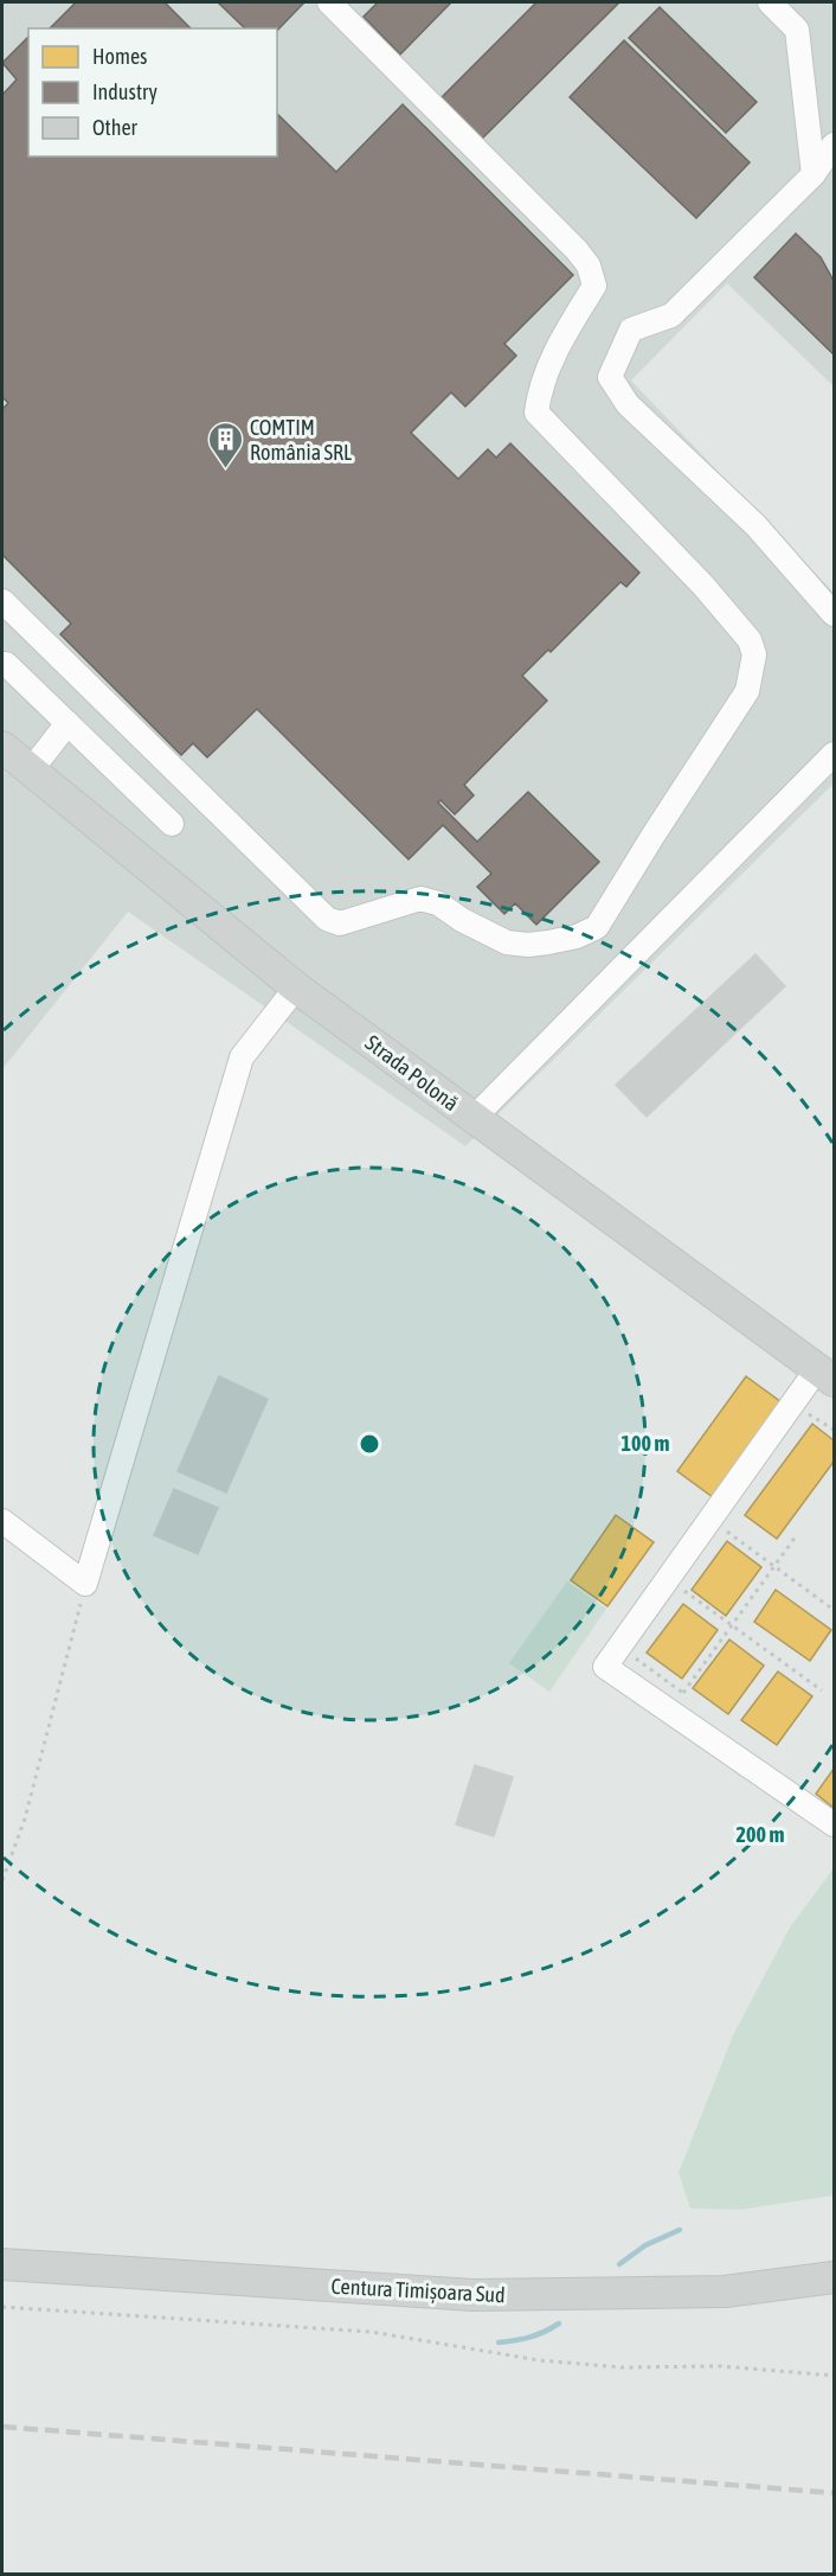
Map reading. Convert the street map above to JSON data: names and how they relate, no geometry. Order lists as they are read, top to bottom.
{
  "streets": {
    "main road": ["Strada Polonă", "Centura Timișoara Sud"]
  },
  "places": {
    "building": ["COMTIM România SRL"]
  },
  "legend": ["Homes", "Industry", "Other"],
  "rings": ["100 m", "200 m"]
}
